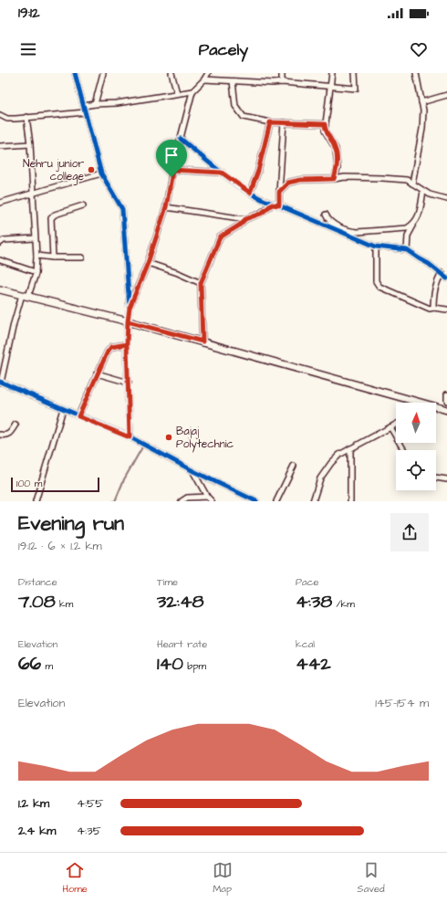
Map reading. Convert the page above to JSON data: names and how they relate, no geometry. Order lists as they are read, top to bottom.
{
  "places": ["Nehru junior college", "Bajaj Polytechnic"],
  "scale_bar": "100 m",
  "north": "top",
  "page": {
    "status": "19:12",
    "header": "Pacely",
    "scale": "100 m",
    "heading": ["Evening run", "19:12 · 6 × 1.2 km"],
    "stats": [
      ["Distance", "7.08 km"],
      ["Time", "32:48"],
      ["Pace", "4:38 /km"],
      ["Elevation", "66 m"],
      ["Heart rate", "140 bpm"],
      ["kcal", "442"]
    ],
    "chart": ["Elevation", "145–154 m"],
    "list": [
      {
        "name": "1.2 km",
        "note": "4:55"
      },
      {
        "name": "2.4 km",
        "note": "4:35"
      }
    ],
    "tabs": ["Home", "Map", "Saved"]
  }
}
